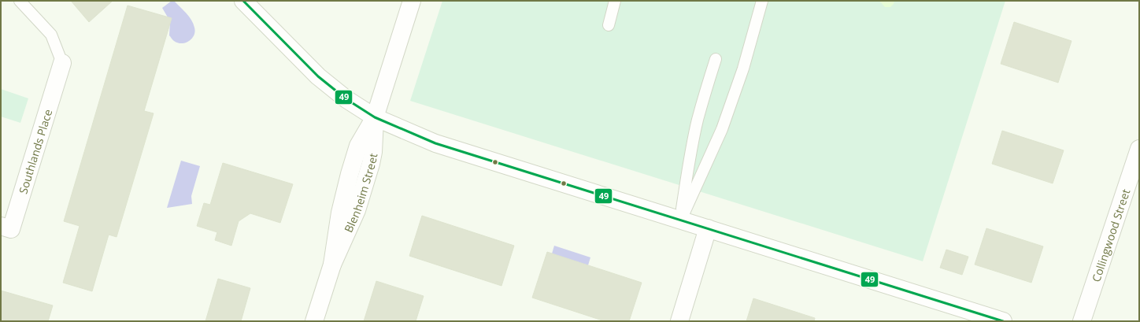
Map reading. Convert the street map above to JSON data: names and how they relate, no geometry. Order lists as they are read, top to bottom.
{
  "streets": {
    "main road": ["Southlands Place", "Blenheim Street", "Collingwood Street"]
  },
  "lines": ["transit line 49"]
}
